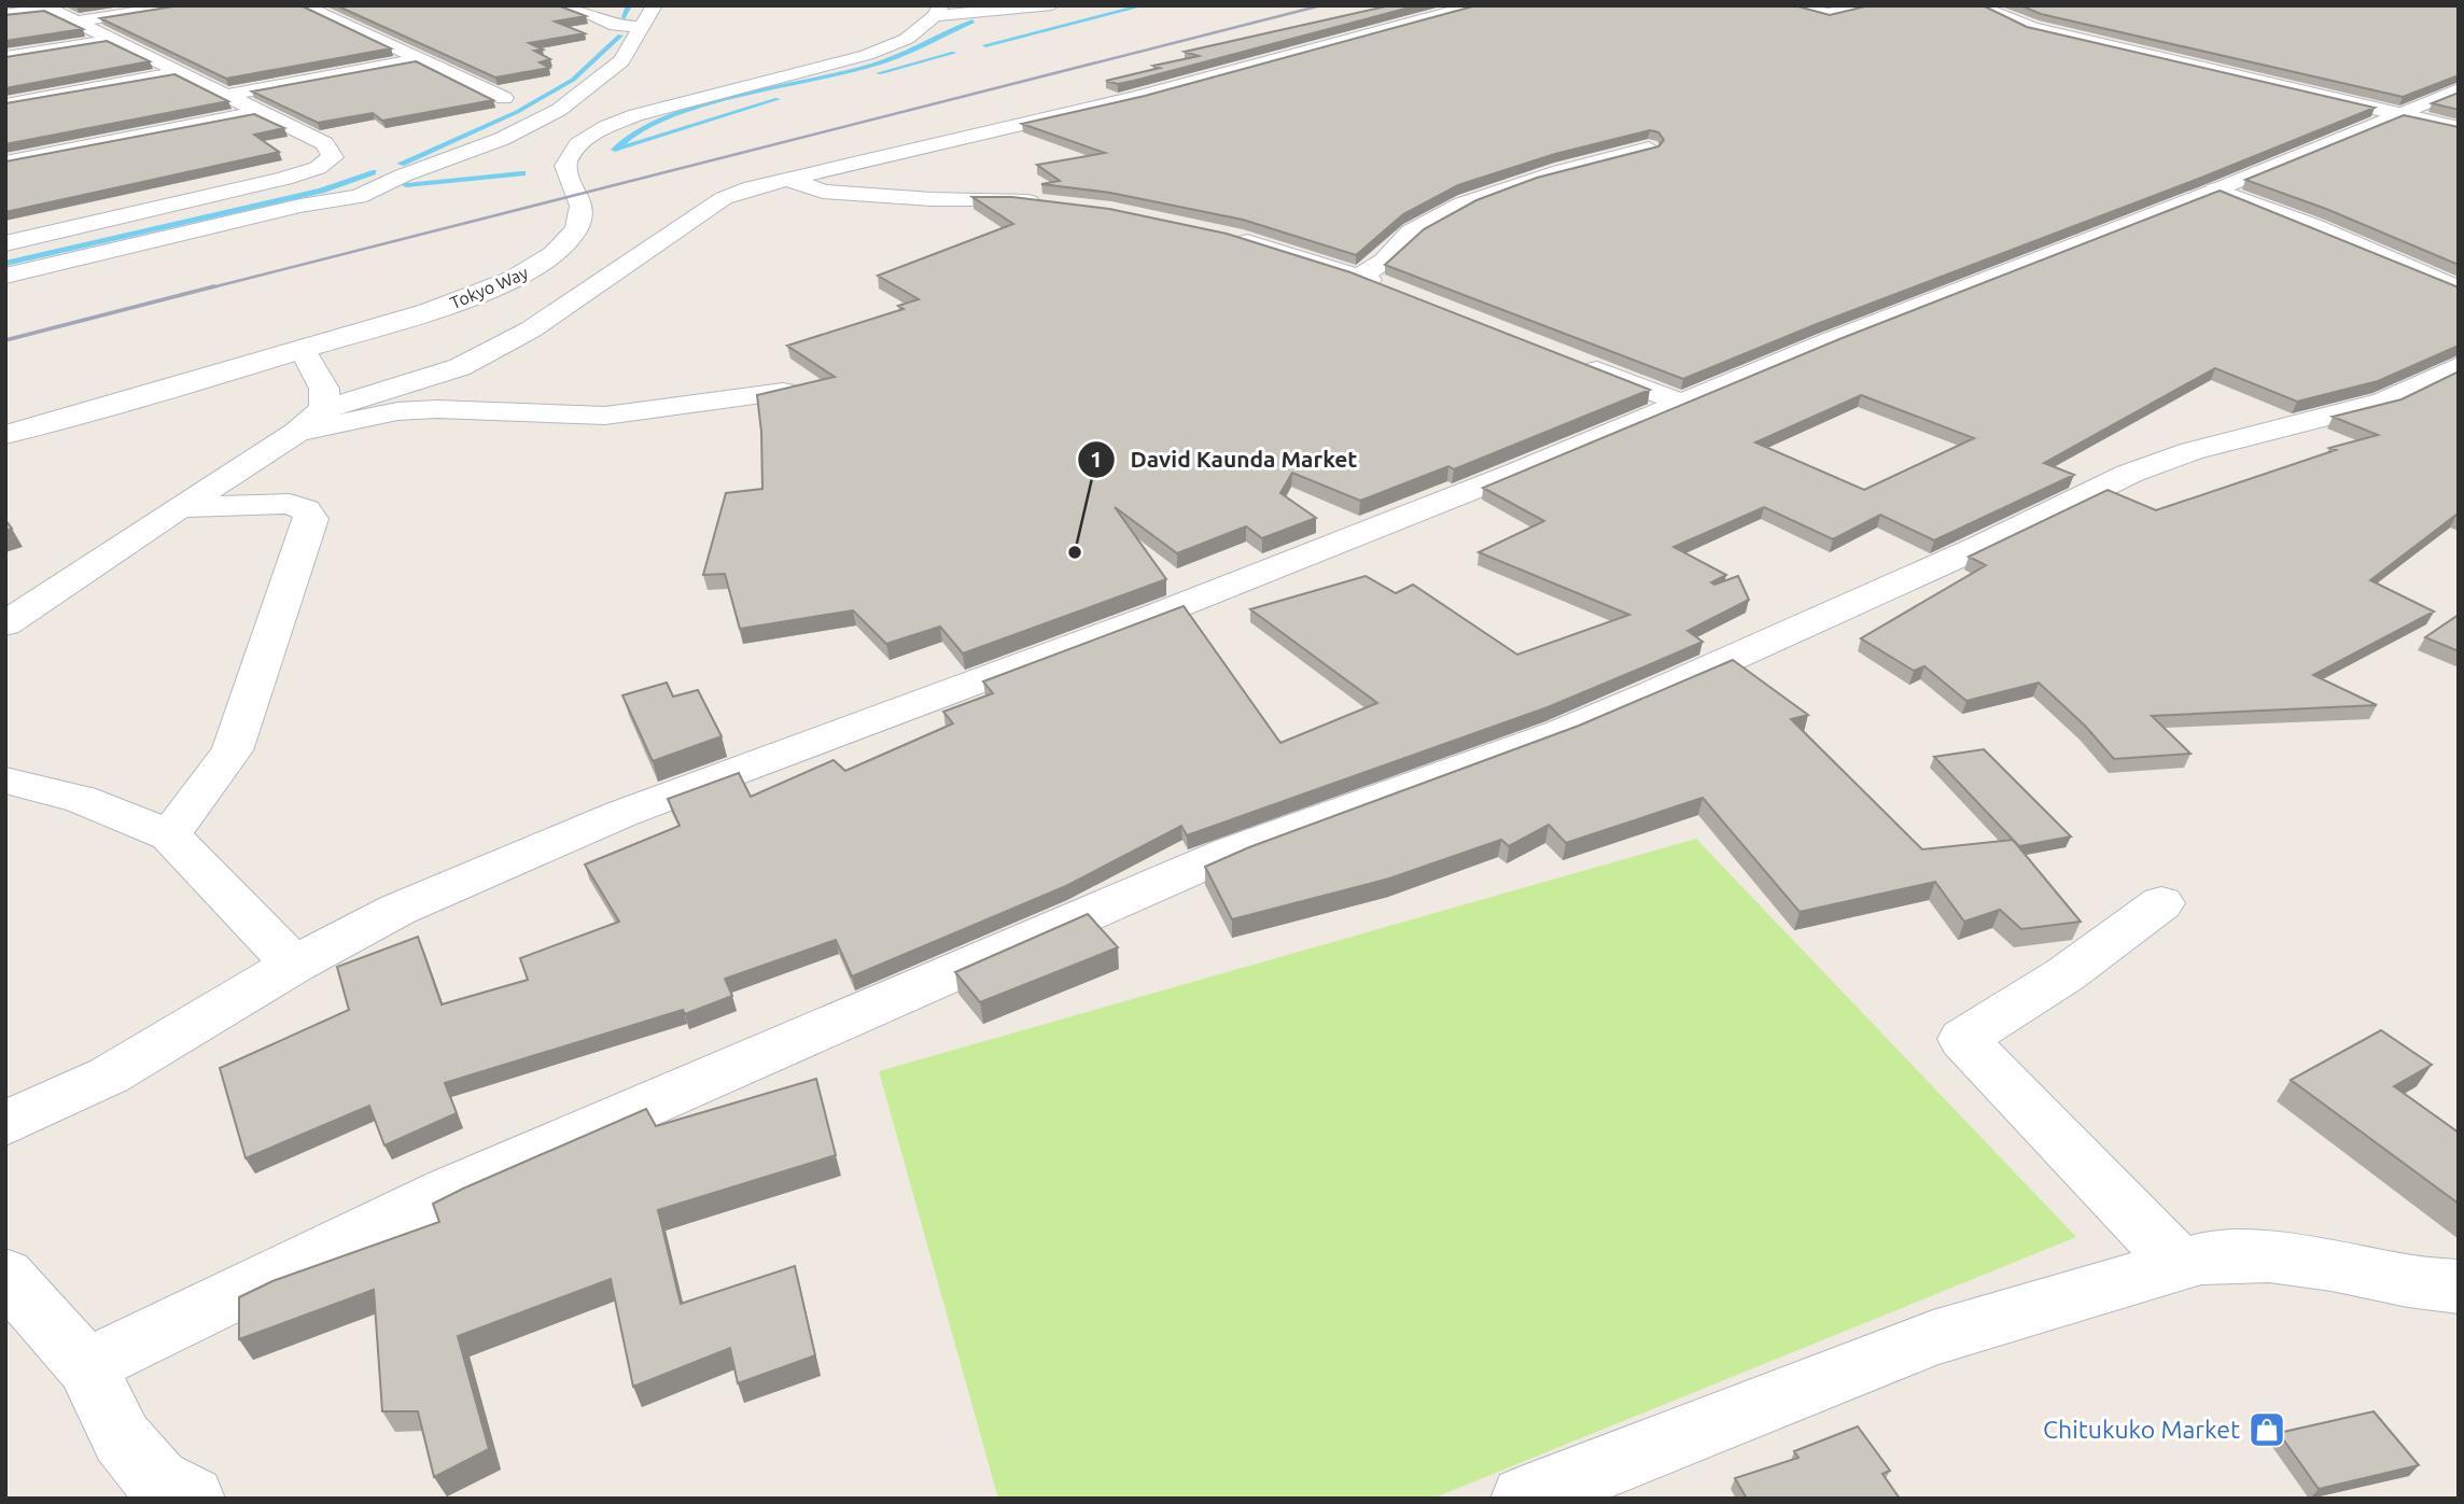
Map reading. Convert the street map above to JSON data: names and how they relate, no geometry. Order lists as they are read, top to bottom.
{
  "streets": {
    "street": ["Tokyo Way"]
  },
  "places": {
    "other": ["David Kaunda Market"],
    "shop": ["Chitukuko Market"]
  }
}
